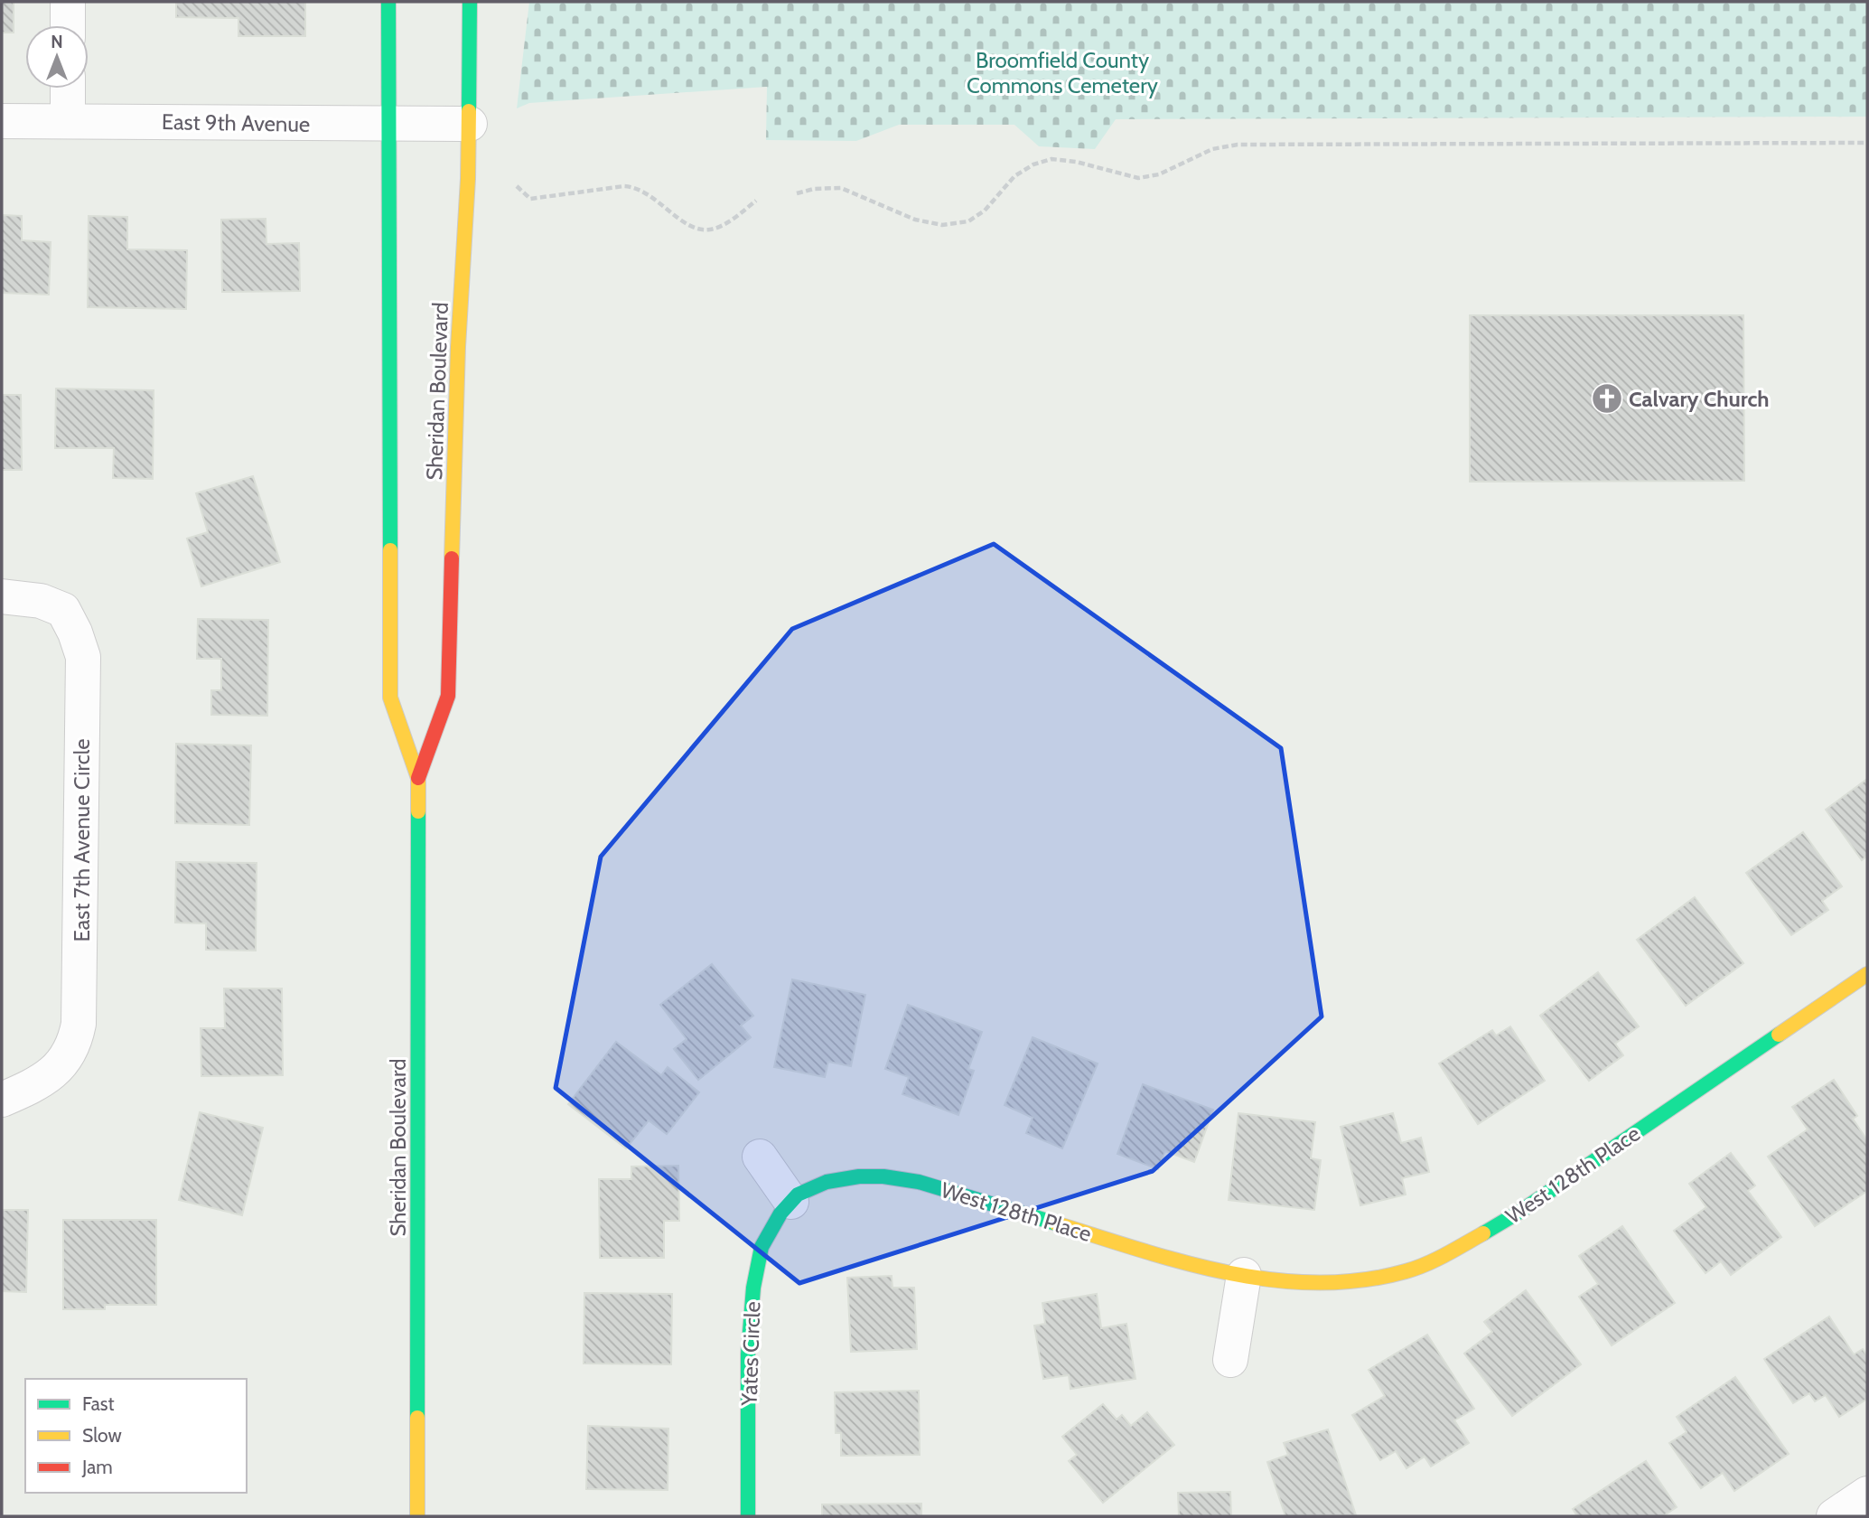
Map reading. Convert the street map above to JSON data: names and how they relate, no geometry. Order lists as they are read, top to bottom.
{
  "streets": {
    "main road": ["Sheridan Boulevard", "West 128th Place", "Yates Circle"],
    "street": ["East 9th Avenue", "East 7th Avenue Circle"]
  },
  "crossings": [
    ["East 9th Avenue", "Sheridan Boulevard"],
    ["West 128th Place", "Yates Circle"]
  ],
  "parks": ["Broomfield County Commons Cemetery"],
  "places": {
    "church": ["Calvary Church"]
  },
  "legend": ["Fast", "Slow", "Jam"],
  "north": "top"
}
